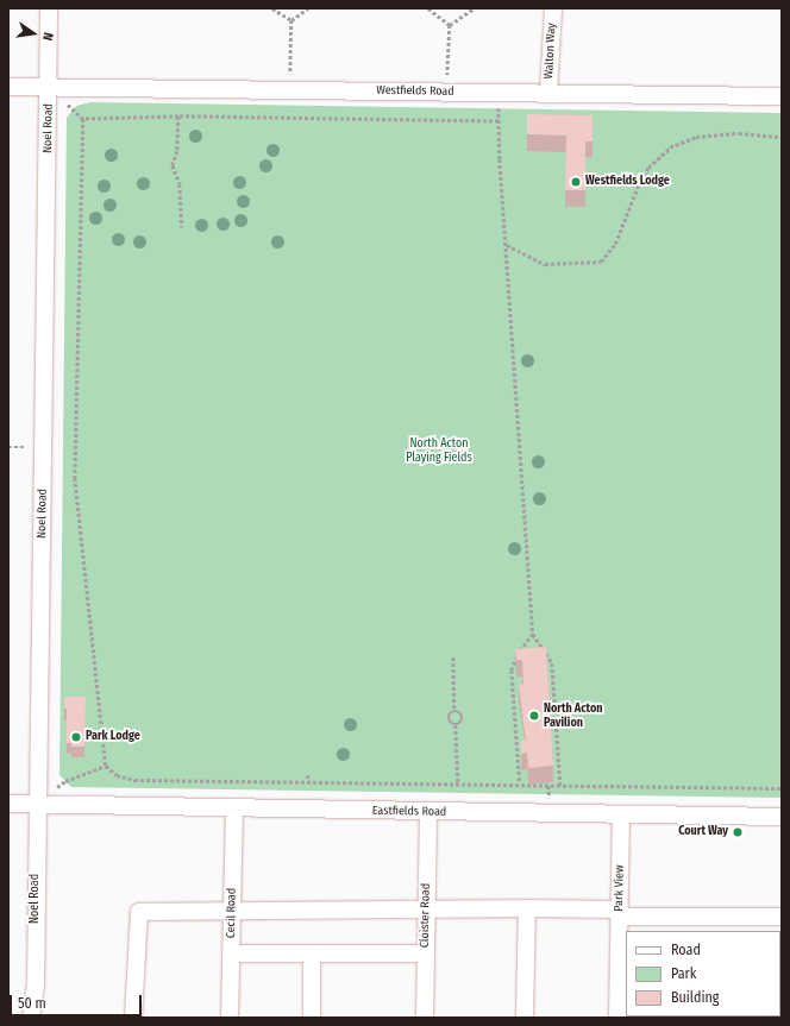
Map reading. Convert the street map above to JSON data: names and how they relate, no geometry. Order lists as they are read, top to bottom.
{
  "streets": {
    "street": [
      "Walton Way",
      "Westfields Road",
      "Noel Road",
      "Eastfields Road",
      "Park View",
      "Cecil Road",
      "Cloister Road"
    ]
  },
  "crossings": [
    ["Walton Way", "Westfields Road"],
    ["Westfields Road", "Noel Road"],
    ["Noel Road", "Eastfields Road"],
    ["Eastfields Road", "Park View"],
    ["Eastfields Road", "Cecil Road"],
    ["Eastfields Road", "Cloister Road"]
  ],
  "parks": ["North Acton Playing Fields"],
  "places": [
    "Westfields Lodge",
    "North Acton Pavilion",
    "Park Lodge",
    "Court Way"
  ],
  "legend": ["Road", "Park", "Building"],
  "scale_bar": "50 m",
  "north": "right"
}
